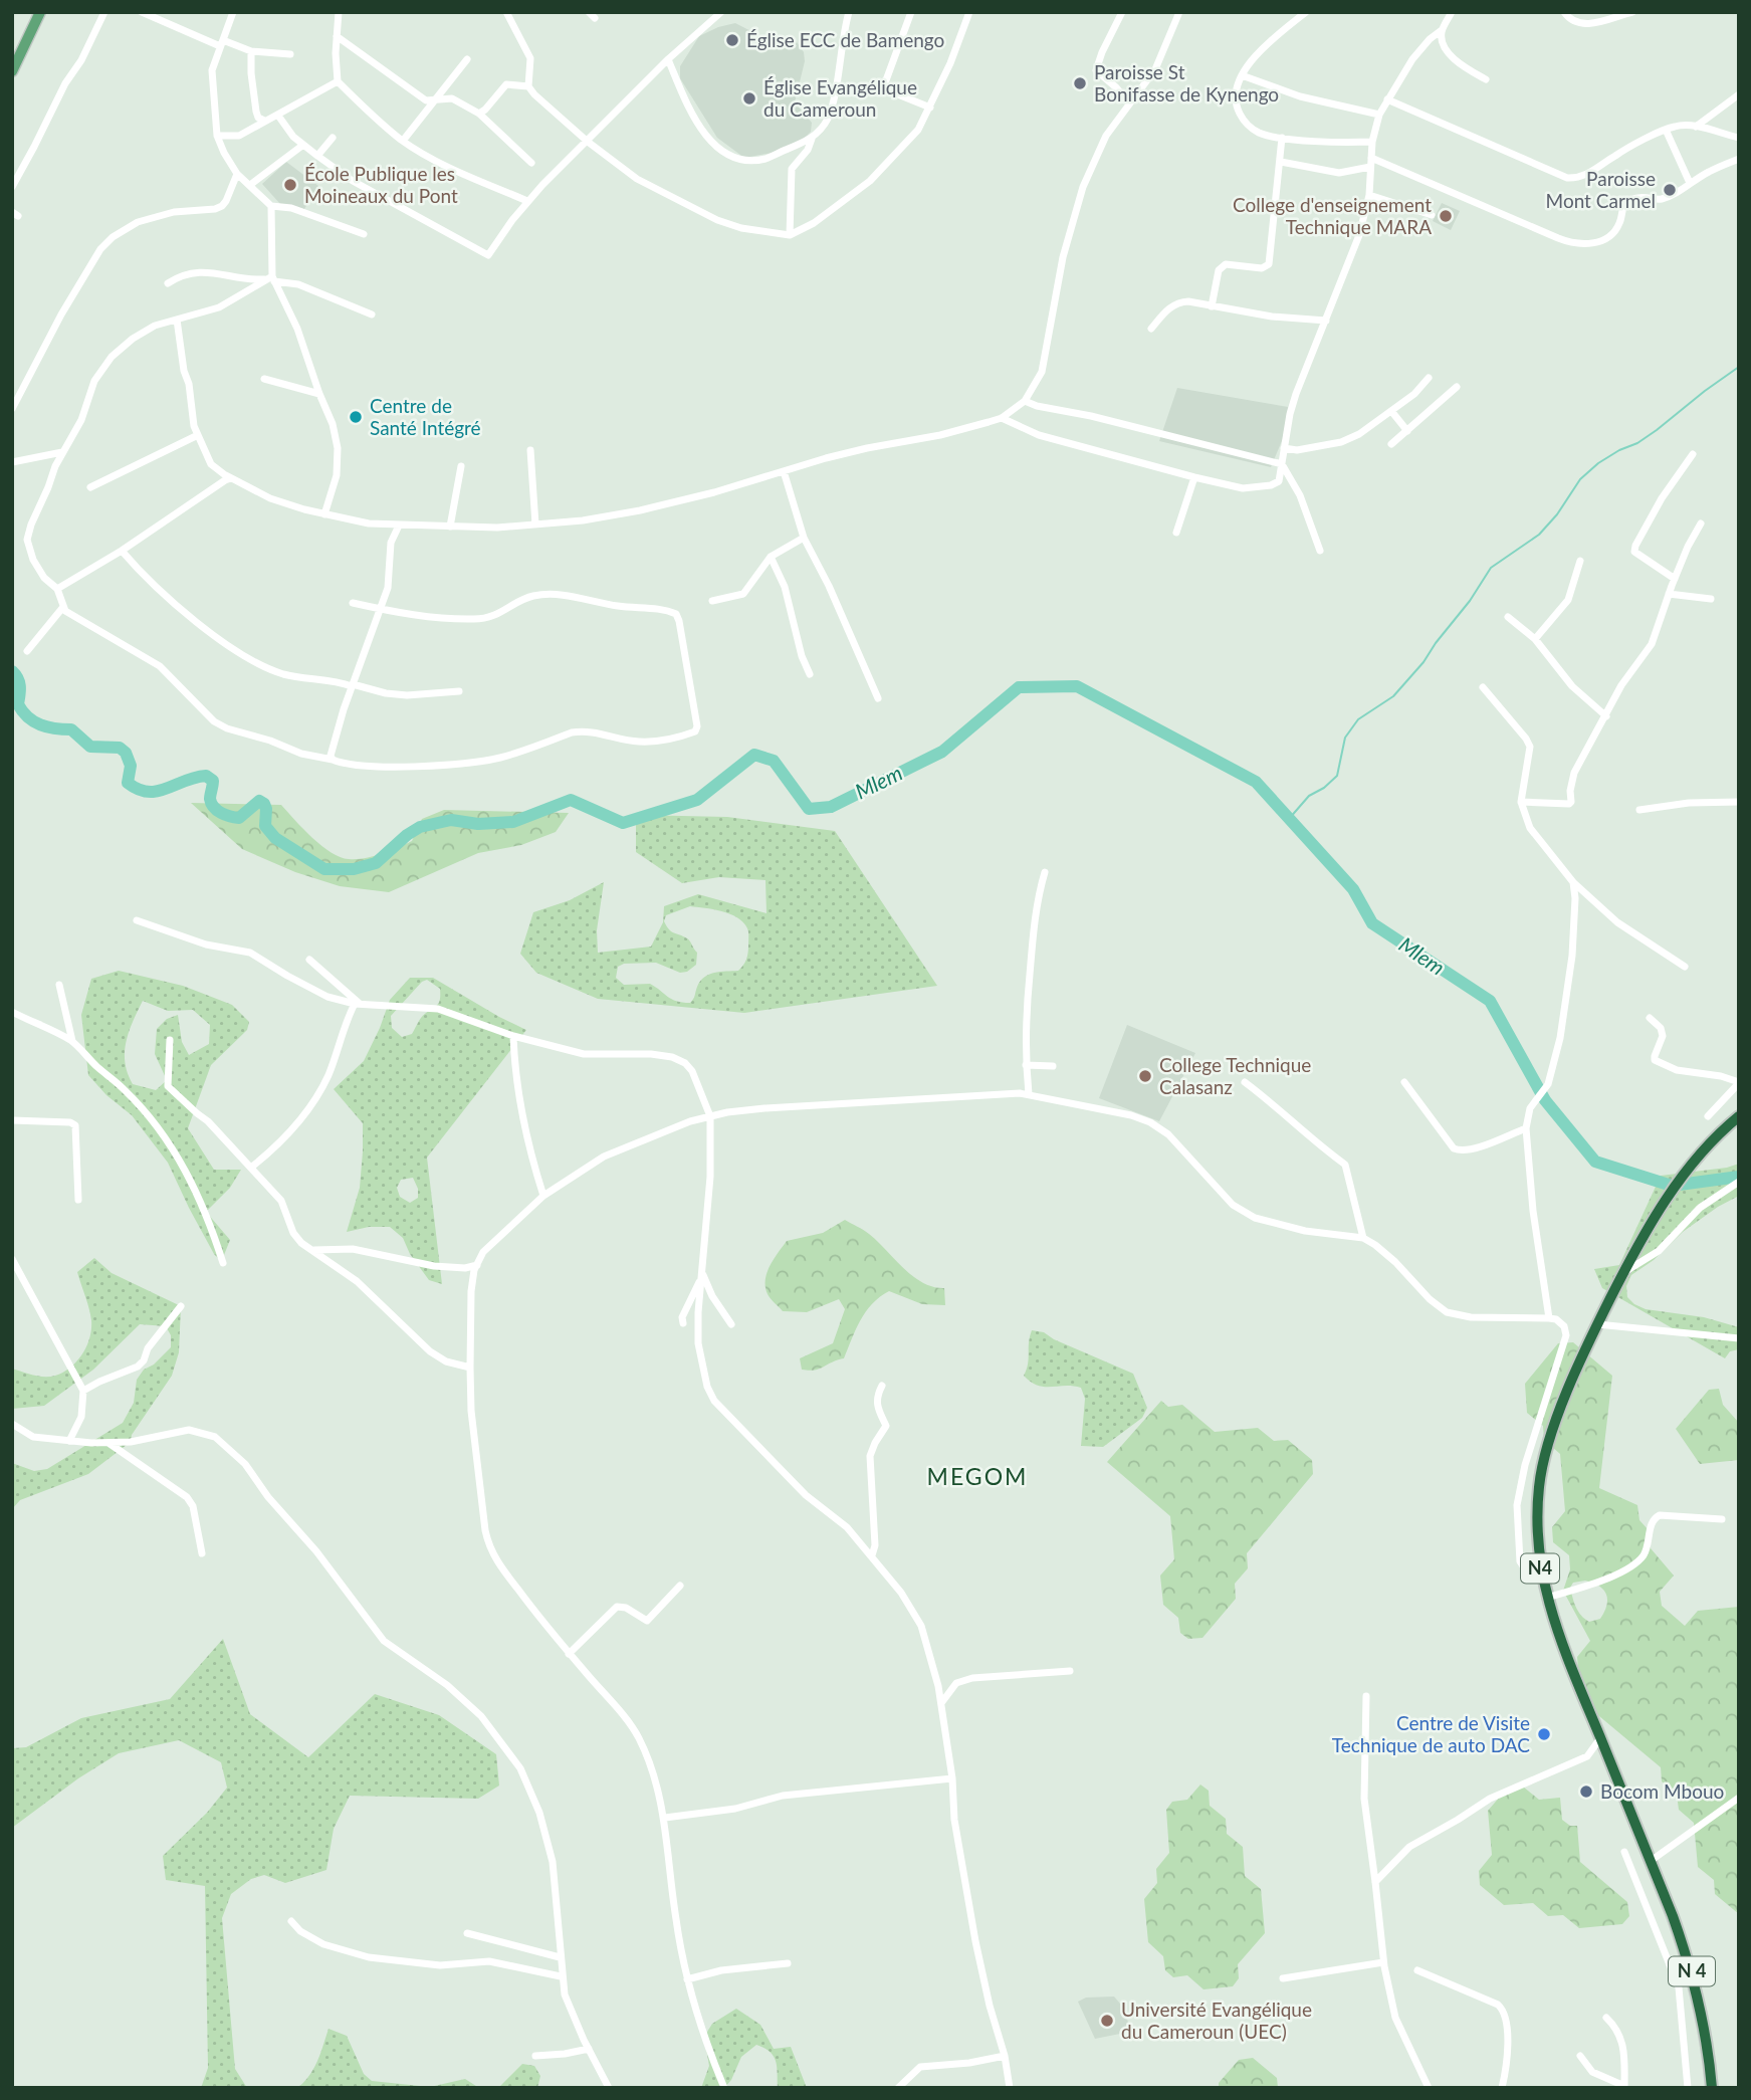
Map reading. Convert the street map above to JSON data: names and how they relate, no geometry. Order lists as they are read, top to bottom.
{
  "streets": {
    "highway": ["N4", "N 4"]
  },
  "crossings": [
    ["N4", "N 4"]
  ],
  "districts": ["MEGOM"],
  "water": ["Mlem"],
  "places": [
    "Église ECC de Bamengo",
    "Paroisse St Bonifasse de Kynengo",
    "Église Evangélique du Cameroun",
    "École Publique les Moineaux du Pont",
    "Paroisse Mont Carmel",
    "College d'enseignement Technique MARA",
    "Centre de Santé Intégré",
    "College Technique Calasanz",
    "Centre de Visite Technique de auto DAC",
    "Bocom Mbouo",
    "Université Evangélique du Cameroun (UEC)"
  ]
}
